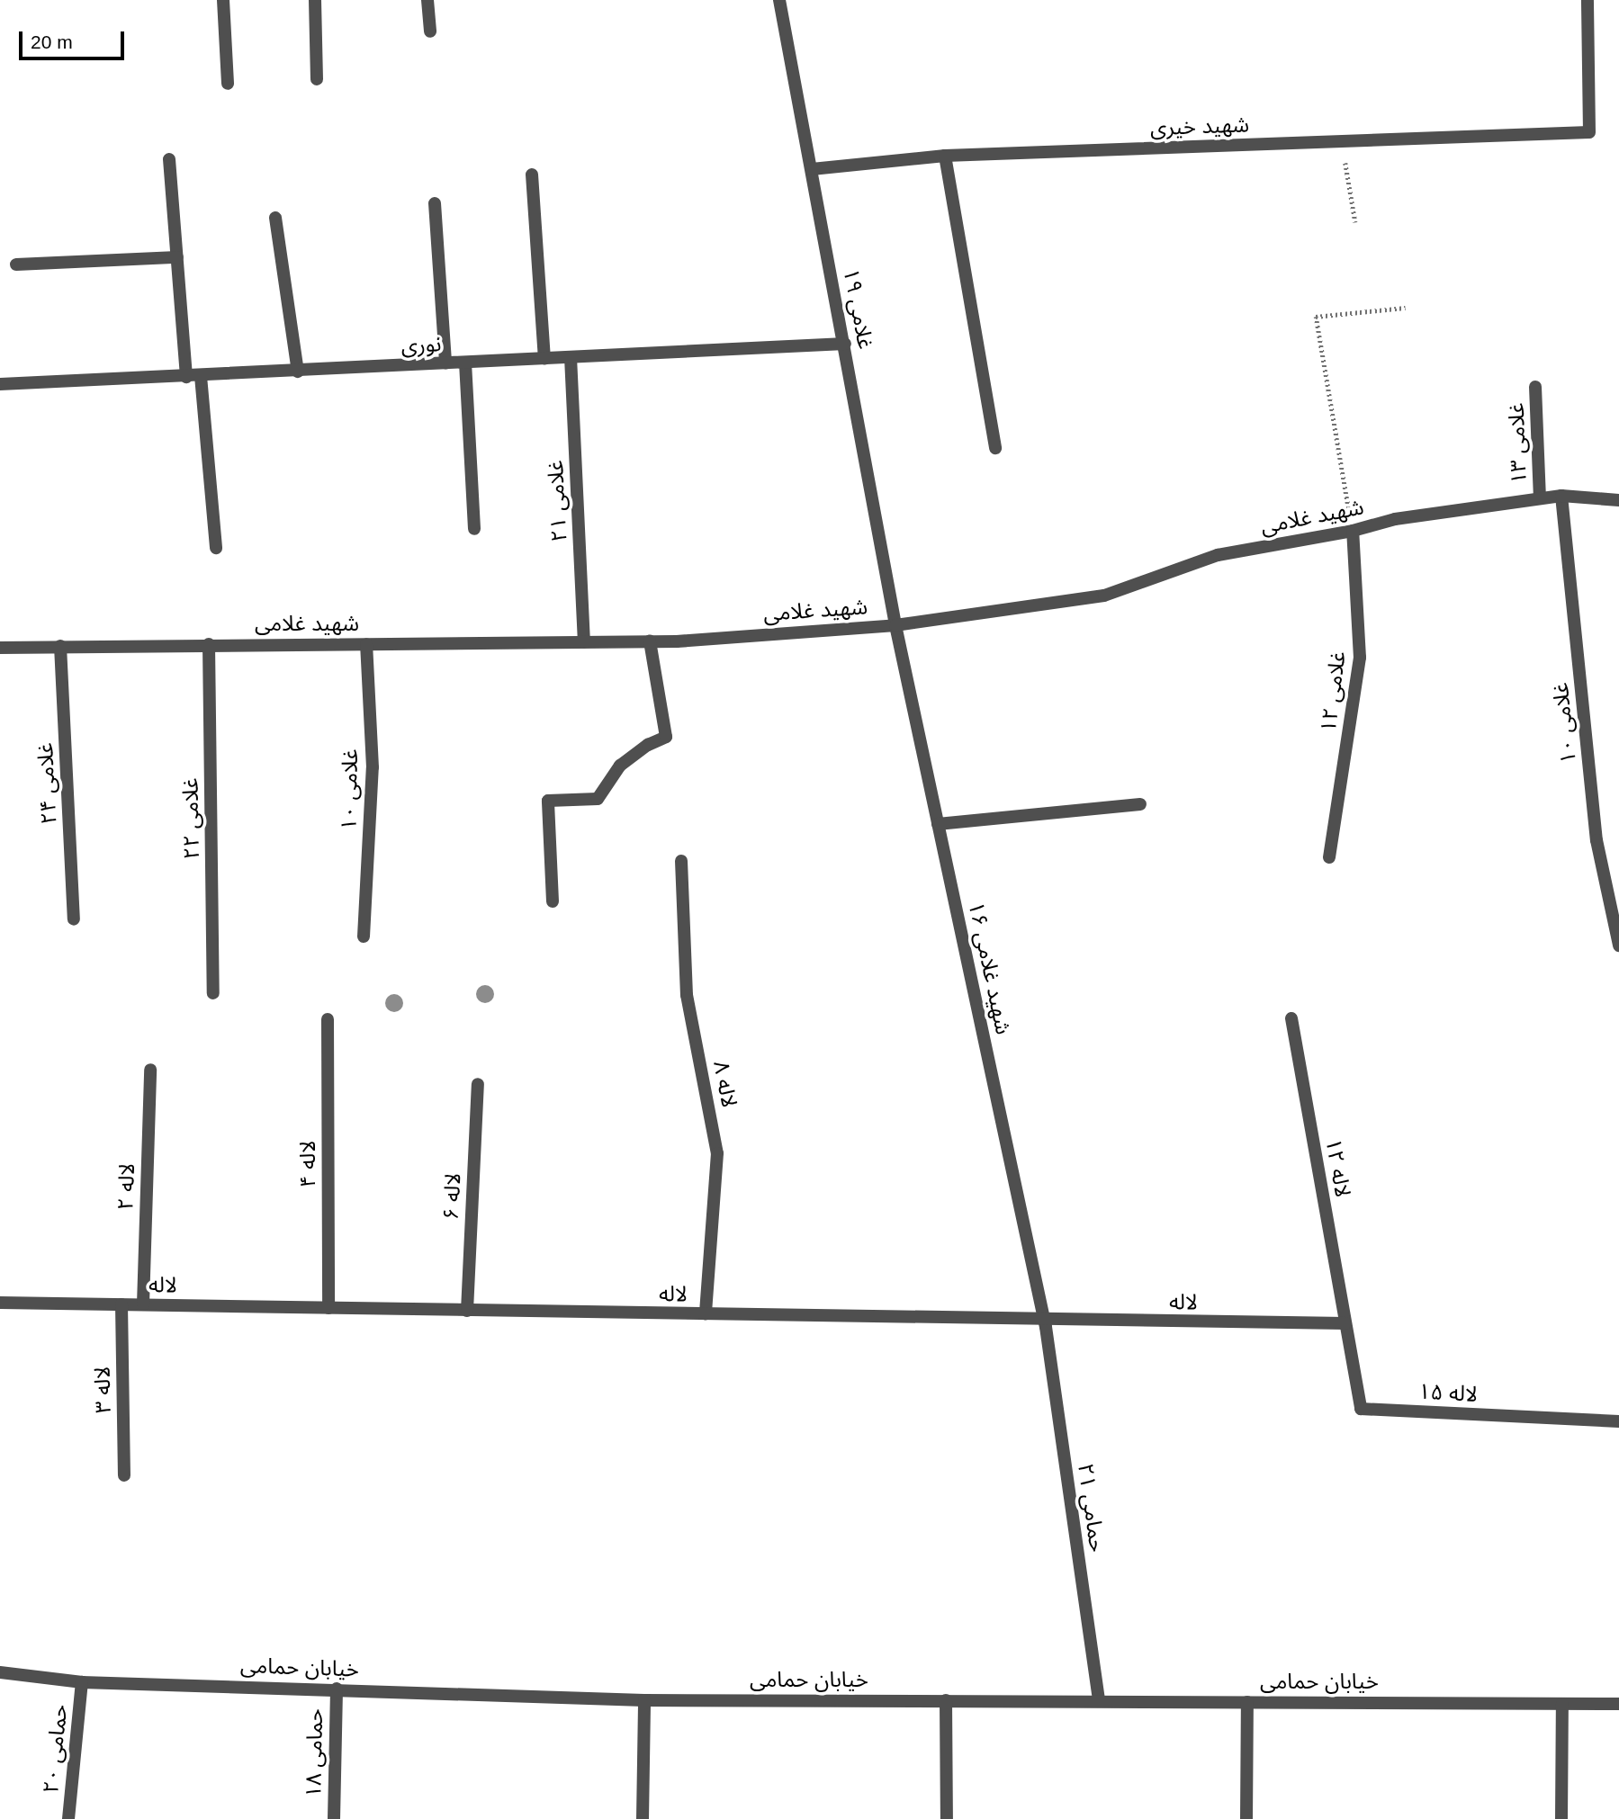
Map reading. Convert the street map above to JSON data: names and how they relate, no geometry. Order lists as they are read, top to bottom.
{
  "streets": {
    "street": [
      "شهید خیری",
      "غلامی ۱۹",
      "نوری",
      "غلامی ۱۳",
      "غلامی ۲۱",
      "شهید غلامی",
      "غلامی ۱۲",
      "غلامی ۱۰",
      "غلامی ۲۴",
      "غلامی ۲۲",
      "شهید غلامی ۱۶",
      "لاله ۸",
      "لاله ۴",
      "لاله ۱۲",
      "لاله ۲",
      "لاله ۶",
      "لاله",
      "لاله ۳",
      "لاله ۱۵",
      "حمامی ۲۱",
      "خیابان حمامی",
      "حمامی ۲۰",
      "حمامی ۱۸"
    ]
  },
  "crossings": [
    ["شهید خیری", "غلامی ۱۹"],
    ["غلامی ۱۹", "نوری"],
    ["غلامی ۱۹", "شهید غلامی"],
    ["غلامی ۱۹", "شهید غلامی ۱۶"],
    ["نوری", "غلامی ۲۱"],
    ["غلامی ۱۳", "شهید غلامی"],
    ["غلامی ۲۱", "شهید غلامی"],
    ["شهید غلامی", "غلامی ۱۲"],
    ["شهید غلامی", "غلامی ۱۰"],
    ["شهید غلامی", "غلامی ۲۴"],
    ["شهید غلامی", "غلامی ۲۲"],
    ["شهید غلامی", "شهید غلامی ۱۶"],
    ["شهید غلامی ۱۶", "لاله"],
    ["شهید غلامی ۱۶", "حمامی ۲۱"],
    ["لاله ۸", "لاله"],
    ["لاله ۴", "لاله"],
    ["لاله ۱۲", "لاله"],
    ["لاله ۱۲", "لاله ۱۵"],
    ["لاله ۲", "لاله"],
    ["لاله ۶", "لاله"],
    ["لاله", "لاله ۳"],
    ["لاله", "لاله ۱۵"],
    ["لاله", "حمامی ۲۱"],
    ["حمامی ۲۱", "خیابان حمامی"],
    ["خیابان حمامی", "حمامی ۲۰"],
    ["خیابان حمامی", "حمامی ۱۸"]
  ],
  "scale_bar": "20 m"
}
